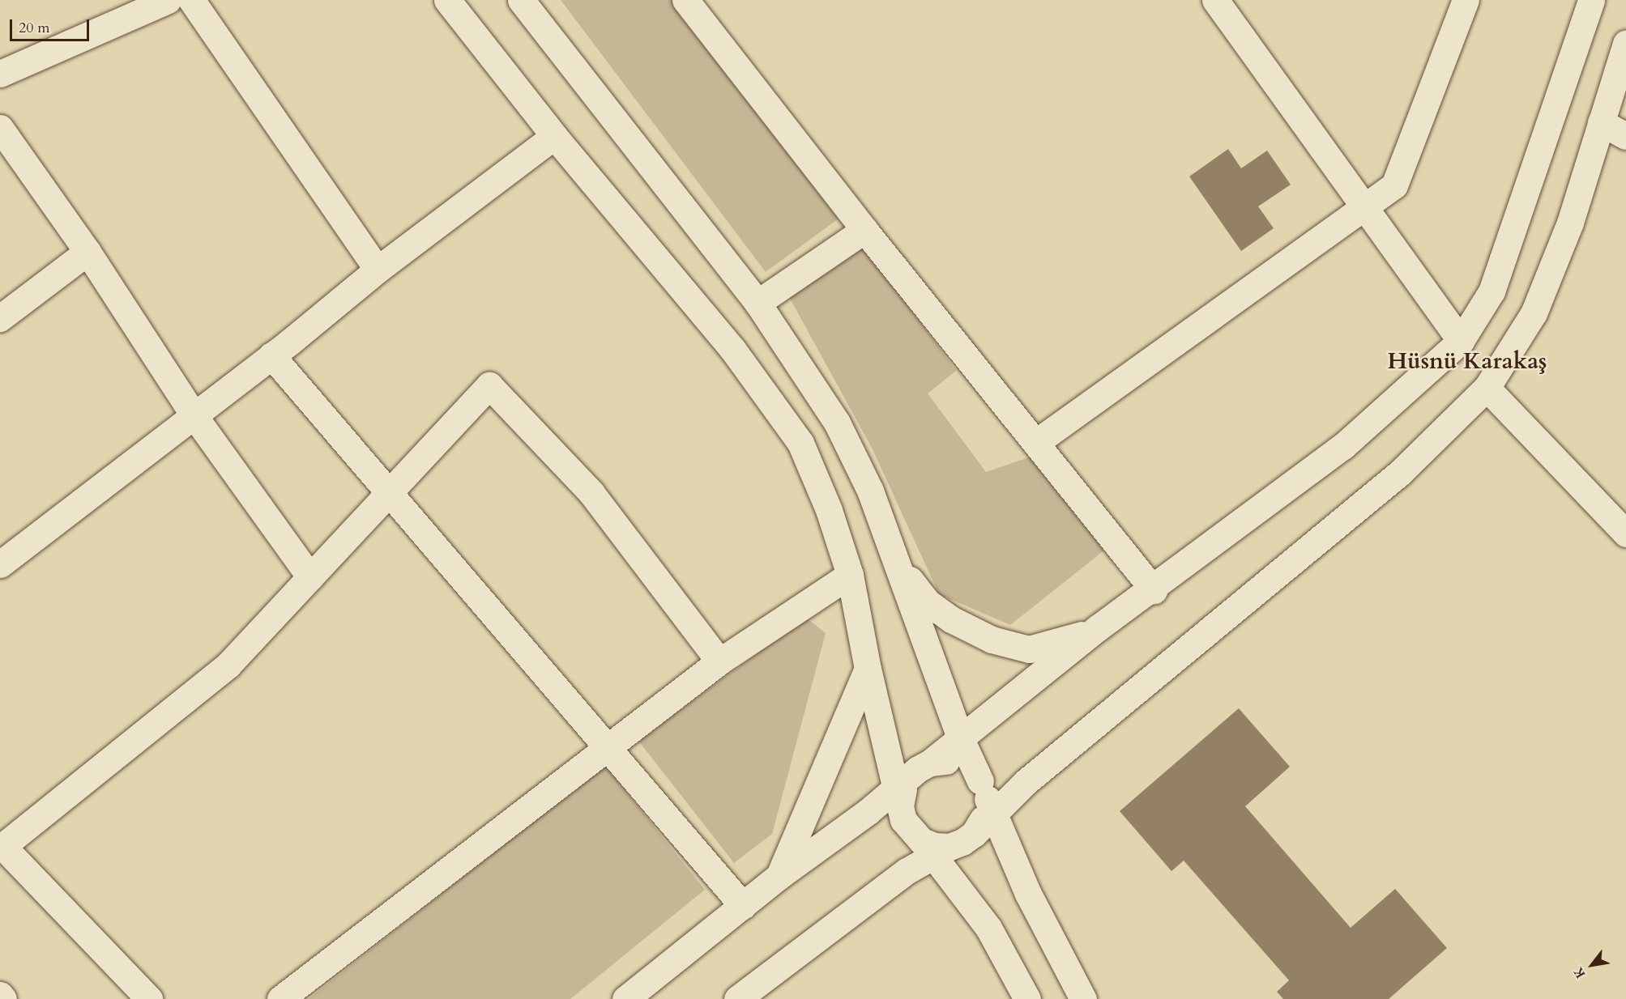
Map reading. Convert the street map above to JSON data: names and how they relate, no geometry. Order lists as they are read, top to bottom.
{
  "districts": ["Hüsnü Karakaş"],
  "scale_bar": "20 m",
  "north": "bottom left"
}
